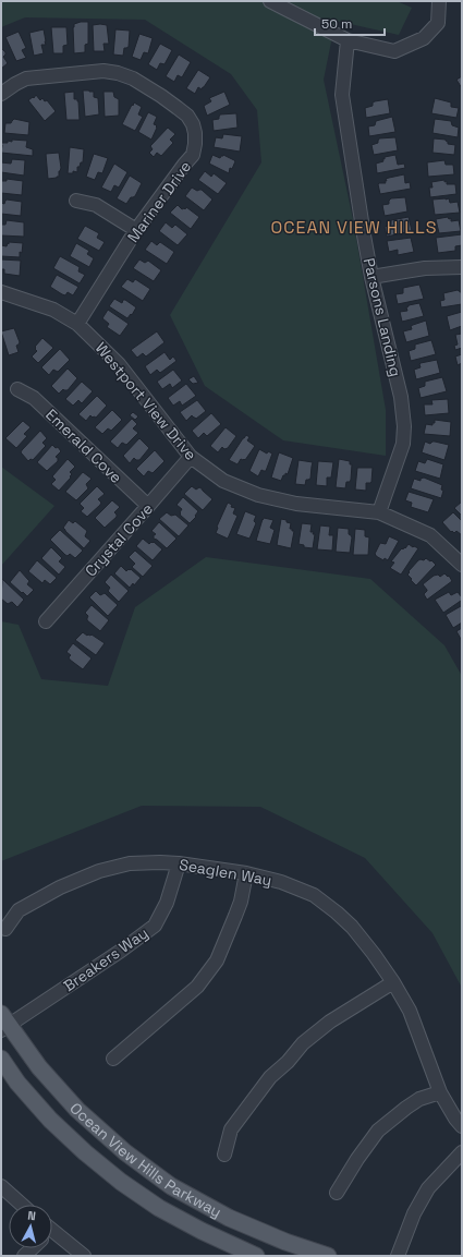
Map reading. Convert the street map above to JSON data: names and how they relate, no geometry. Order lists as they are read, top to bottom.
{
  "streets": {
    "main road": ["Ocean View Hills Parkway"],
    "street": [
      "Mariner Drive",
      "Parsons Landing",
      "Westport View Drive",
      "Emerald Cove",
      "Crystal Cove",
      "Seaglen Way",
      "Breakers Way"
    ]
  },
  "crossings": [
    ["Mariner Drive", "Westport View Drive"],
    ["Parsons Landing", "Westport View Drive"],
    ["Westport View Drive", "Crystal Cove"],
    ["Emerald Cove", "Crystal Cove"],
    ["Seaglen Way", "Breakers Way"],
    ["Breakers Way", "Ocean View Hills Parkway"]
  ],
  "districts": ["OCEAN VIEW HILLS"],
  "scale_bar": "50 m",
  "north": "top"
}
